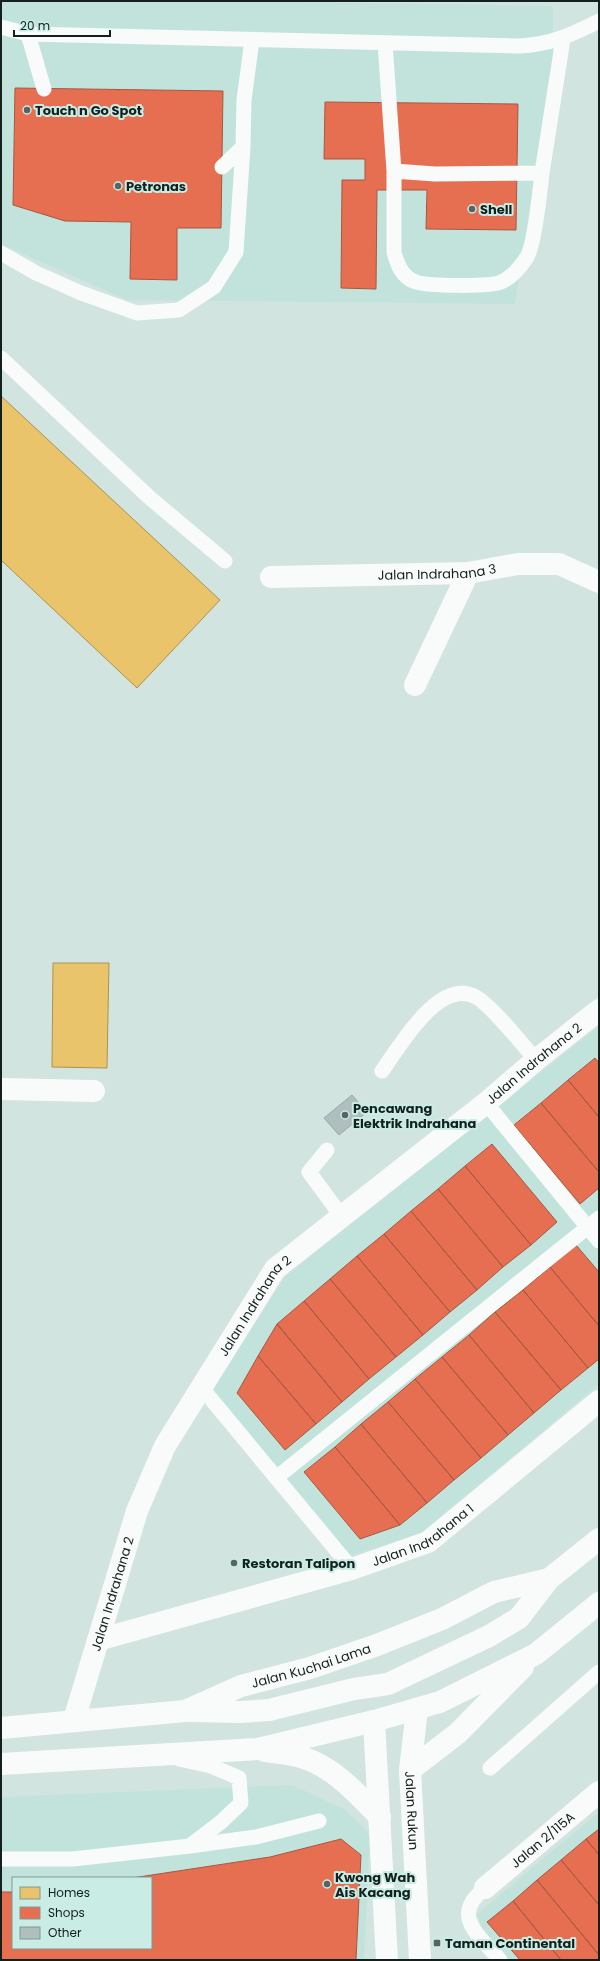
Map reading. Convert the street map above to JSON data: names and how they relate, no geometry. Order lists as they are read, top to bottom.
{
  "streets": {
    "street": [
      "Jalan Indrahana 3",
      "Jalan Indrahana 2",
      "Jalan Indrahana 1",
      "Jalan Kuchai Lama",
      "Jalan Rukun",
      "Jalan 2/115A"
    ]
  },
  "crossings": [
    ["Jalan Indrahana 2", "Jalan Indrahana 1"],
    ["Jalan Indrahana 2", "Jalan Kuchai Lama"]
  ],
  "places": {
    "other": [
      "Touch n Go Spot",
      "Petronas",
      "Shell",
      "Pencawang Elektrik Indrahana",
      "Restoran Talipon",
      "Kwong Wah Ais Kacang"
    ],
    "transit": ["Taman Continental"]
  },
  "legend": ["Homes", "Shops", "Other"],
  "scale_bar": "20 m"
}
